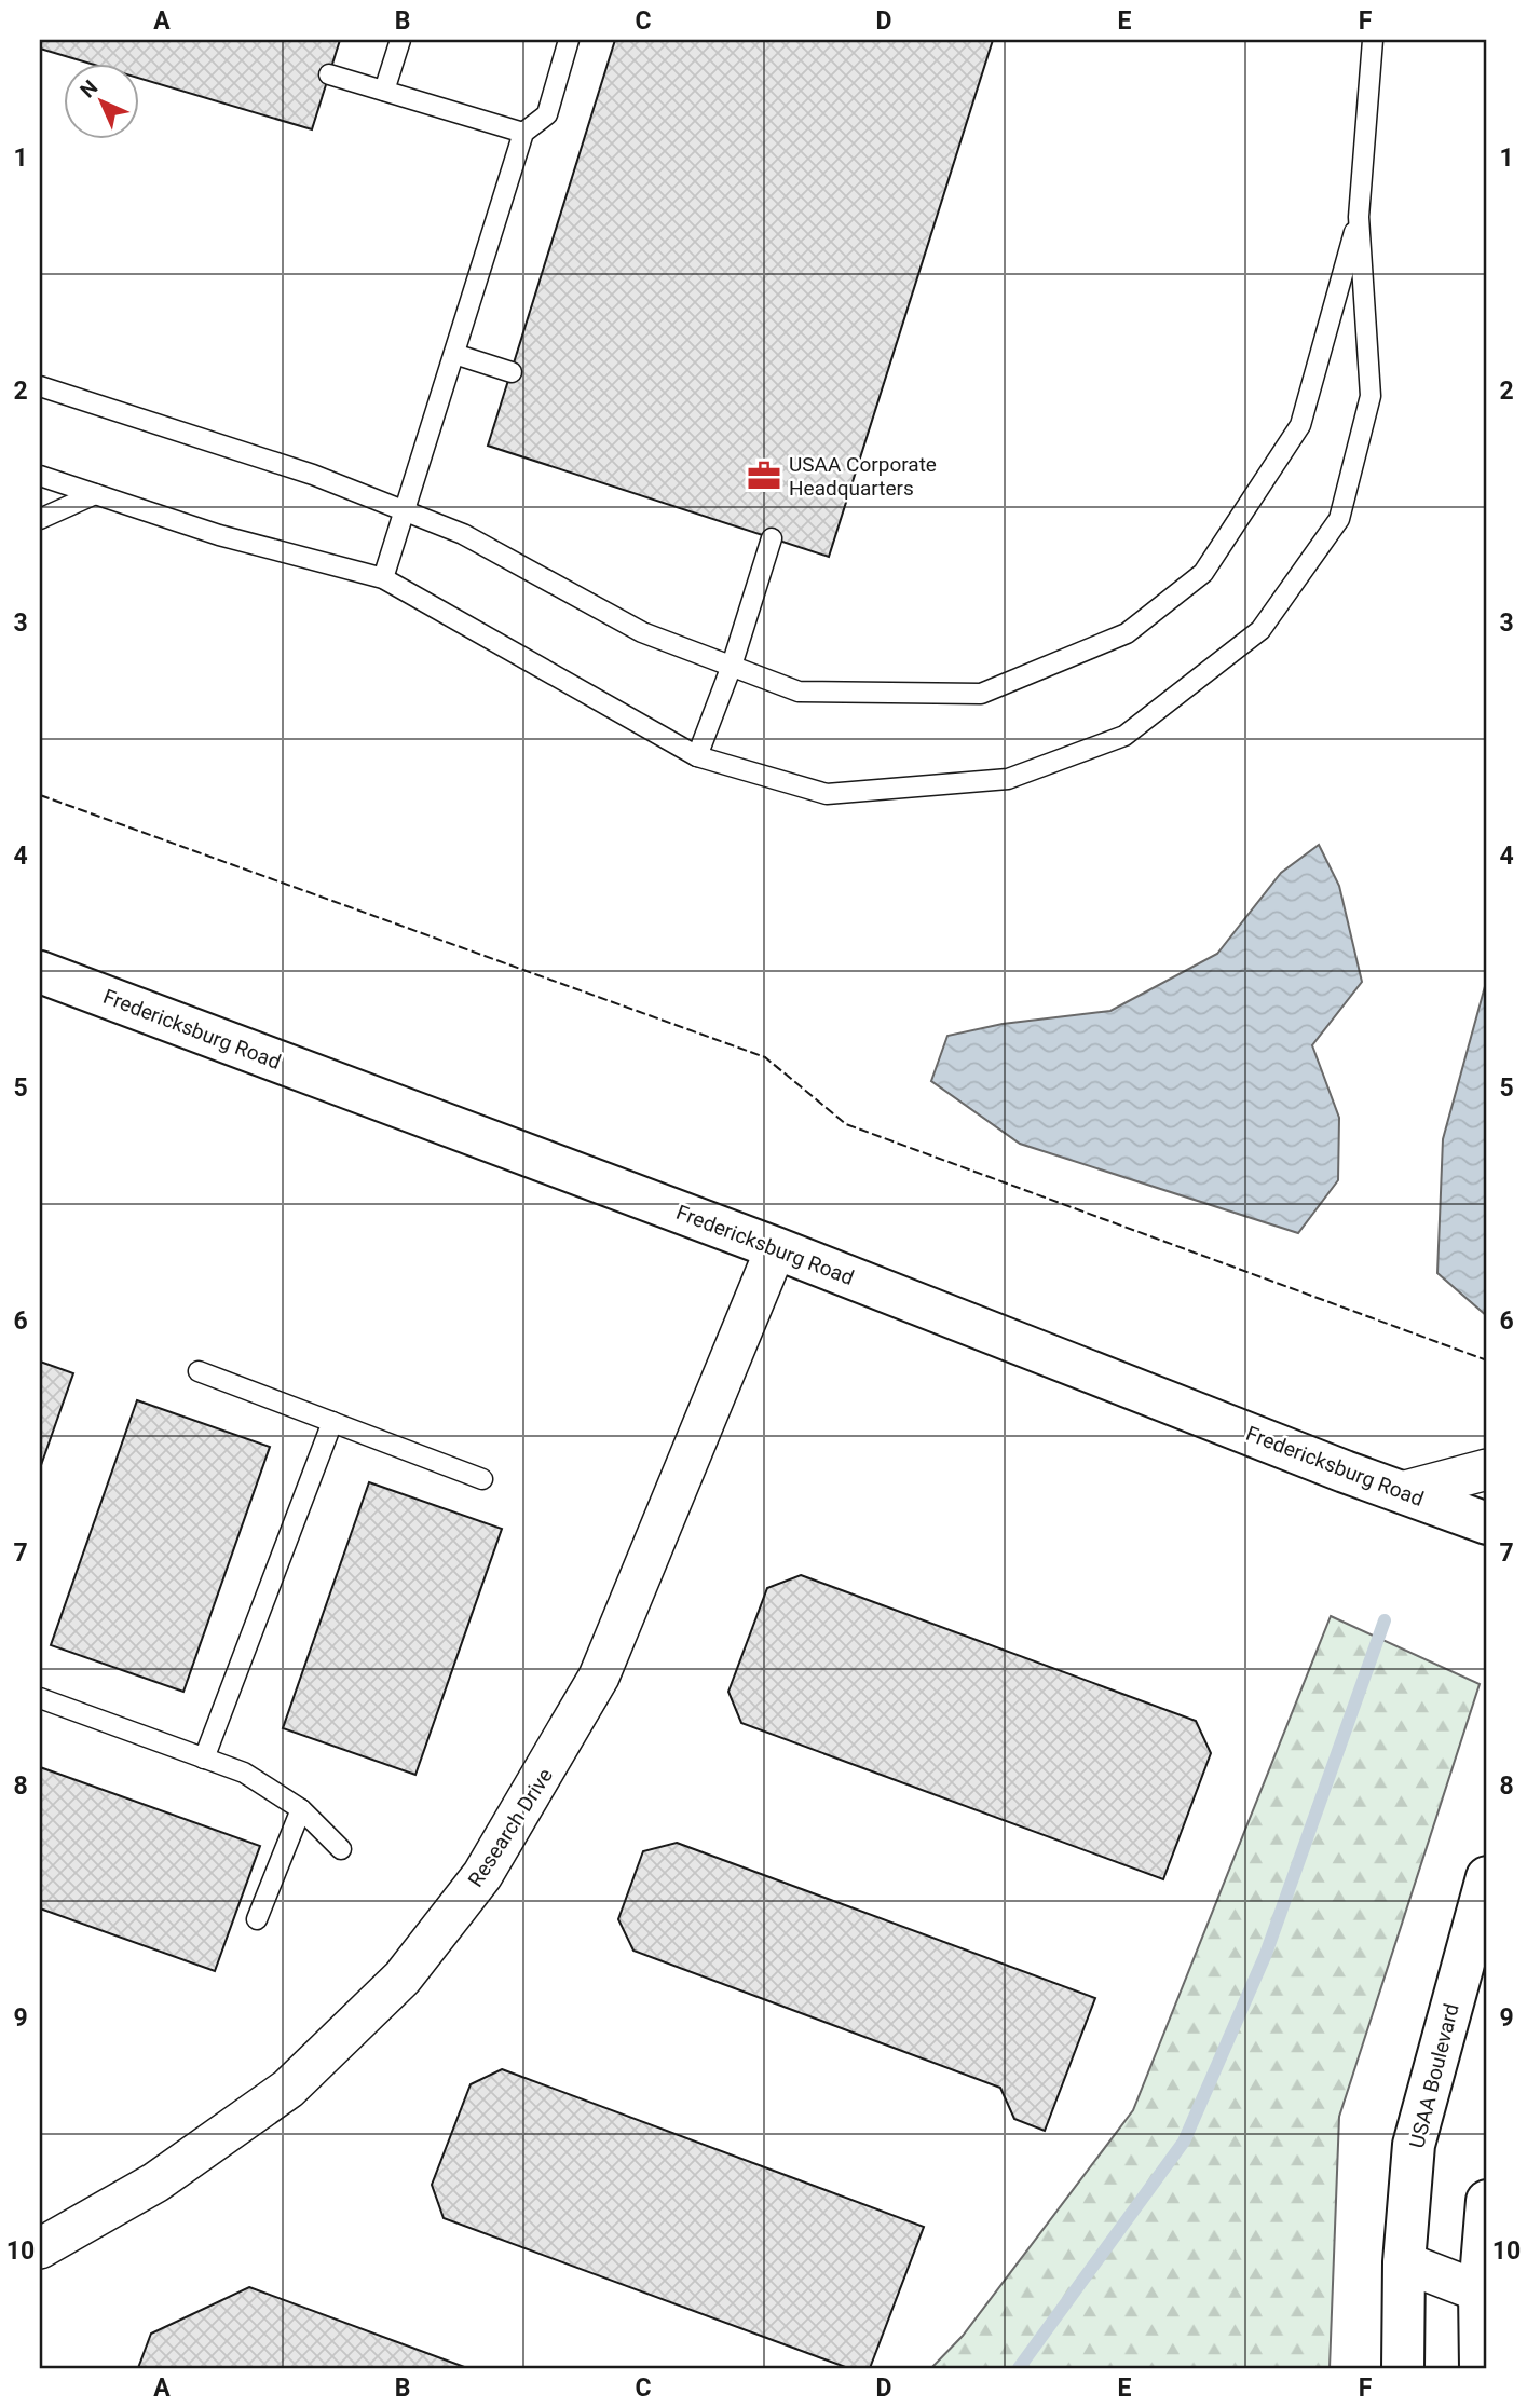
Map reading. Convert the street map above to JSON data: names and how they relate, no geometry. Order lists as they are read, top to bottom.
{
  "streets": {
    "main road": ["Fredericksburg Road", "USAA Boulevard"],
    "street": ["Research Drive"]
  },
  "crossings": [
    ["Fredericksburg Road", "Research Drive"]
  ],
  "places": {
    "office": ["USAA Corporate Headquarters"]
  },
  "north": "top left",
  "grid": {
    "columns": [
      "A",
      "B",
      "C",
      "D",
      "E",
      "F"
    ],
    "rows": [
      "1",
      "2",
      "3",
      "4",
      "5",
      "6",
      "7",
      "8",
      "9",
      "10"
    ]
  }
}
